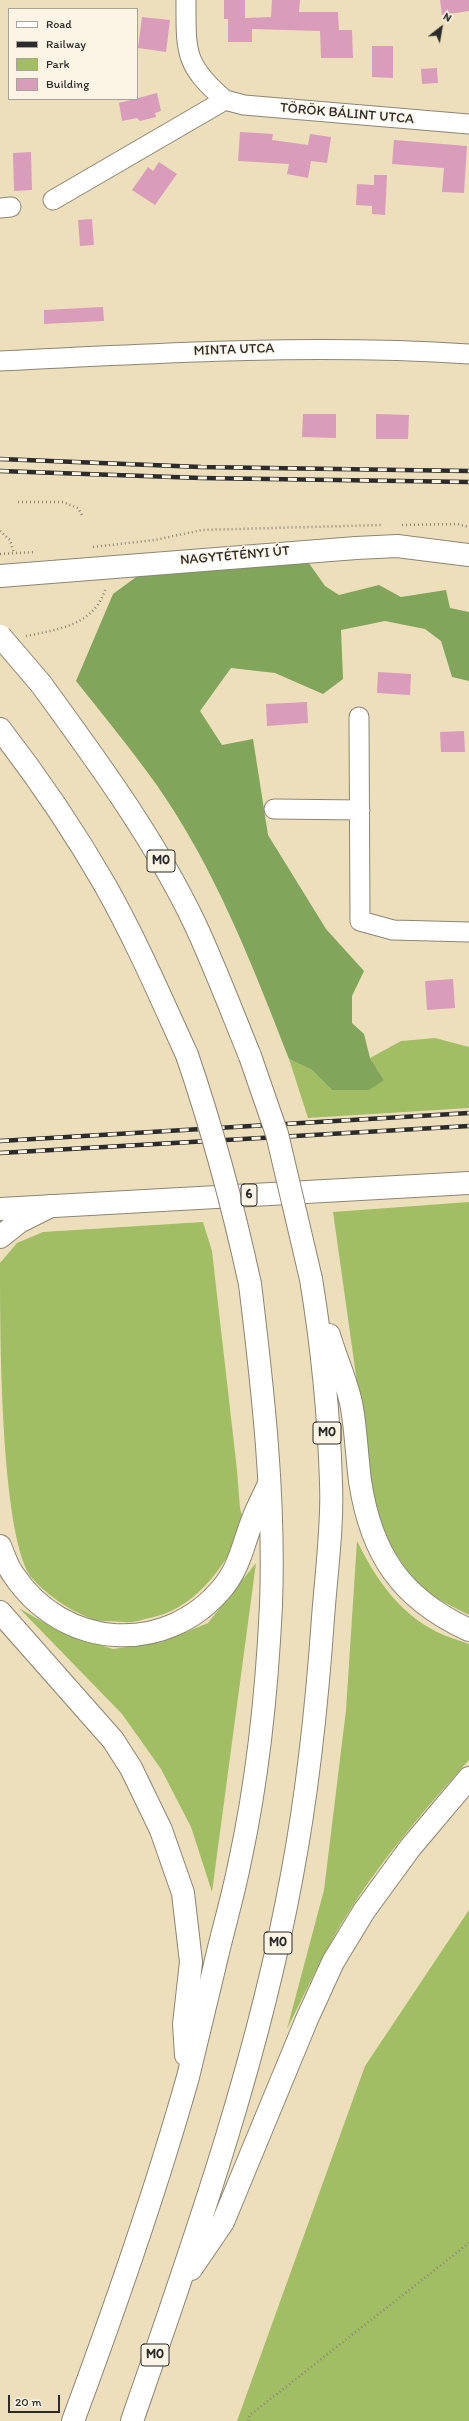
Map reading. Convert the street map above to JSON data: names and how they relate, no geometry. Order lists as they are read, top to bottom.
{
  "streets": {
    "main road": ["NAGYTÉTÉNYI ÚT", "M0", "6"],
    "street": ["TÖRÖK BÁLINT UTCA", "MINTA UTCA"]
  },
  "legend": [
    "Road",
    "Railway",
    "Park",
    "Building"
  ],
  "scale_bar": "20 m",
  "north": "top right"
}
